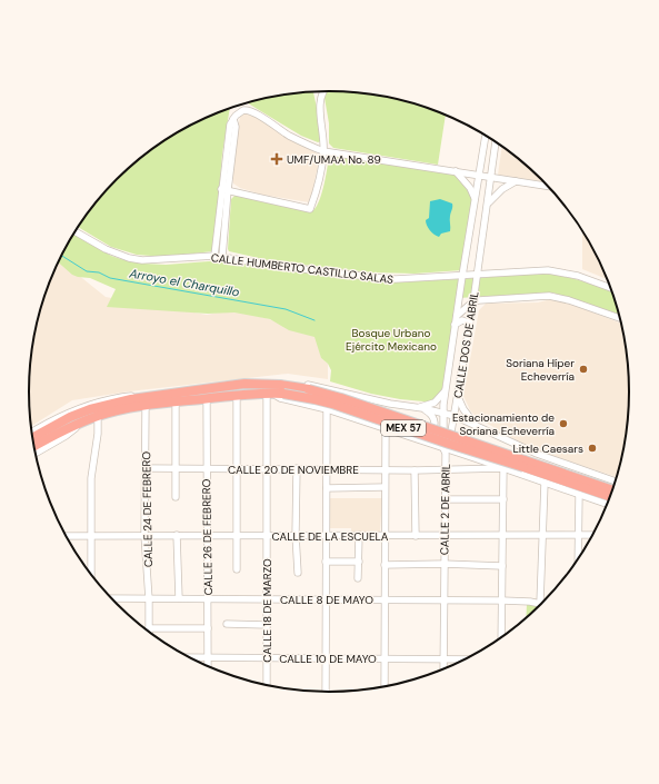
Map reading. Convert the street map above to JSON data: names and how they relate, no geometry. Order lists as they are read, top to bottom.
{
  "streets": {
    "highway": ["MEX 57"],
    "street": [
      "CALLE HUMBERTO CASTILLO SALAS",
      "CALLE DOS DE ABRIL",
      "CALLE 20 DE NOVIEMBRE",
      "CALLE 24 DE FEBRERO",
      "CALLE 2 DE ABRIL",
      "CALLE DE LA ESCUELA",
      "CALLE 26 DE FEBRERO",
      "CALLE 8 DE MAYO",
      "CALLE 18 DE MARZO",
      "CALLE 10 DE MAYO"
    ]
  },
  "crossings": [
    ["CALLE HUMBERTO CASTILLO SALAS", "CALLE DOS DE ABRIL"],
    ["CALLE DOS DE ABRIL", "CALLE 2 DE ABRIL"],
    ["MEX 57", "CALLE 24 DE FEBRERO"],
    ["MEX 57", "CALLE 26 DE FEBRERO"],
    ["MEX 57", "CALLE 18 DE MARZO"],
    ["CALLE 20 DE NOVIEMBRE", "CALLE 24 DE FEBRERO"],
    ["CALLE 20 DE NOVIEMBRE", "CALLE 2 DE ABRIL"],
    ["CALLE 20 DE NOVIEMBRE", "CALLE 26 DE FEBRERO"],
    ["CALLE 20 DE NOVIEMBRE", "CALLE 18 DE MARZO"],
    ["CALLE 24 DE FEBRERO", "CALLE DE LA ESCUELA"],
    ["CALLE 24 DE FEBRERO", "CALLE 8 DE MAYO"],
    ["CALLE 2 DE ABRIL", "CALLE DE LA ESCUELA"],
    ["CALLE 2 DE ABRIL", "CALLE 8 DE MAYO"],
    ["CALLE 2 DE ABRIL", "CALLE 10 DE MAYO"],
    ["CALLE DE LA ESCUELA", "CALLE 26 DE FEBRERO"],
    ["CALLE DE LA ESCUELA", "CALLE 18 DE MARZO"],
    ["CALLE 26 DE FEBRERO", "CALLE 8 DE MAYO"],
    ["CALLE 26 DE FEBRERO", "CALLE 10 DE MAYO"],
    ["CALLE 8 DE MAYO", "CALLE 18 DE MARZO"],
    ["CALLE 18 DE MARZO", "CALLE 10 DE MAYO"]
  ],
  "water": ["Arroyo el Charquillo"],
  "parks": ["Bosque Urbano Ejército Mexicano"],
  "places": {
    "health": ["UMF/UMAA No. 89"],
    "other": ["Soriana Híper Echeverría", "Estacionamiento de Soriana Echeverría", "Little Caesars"]
  }
}
